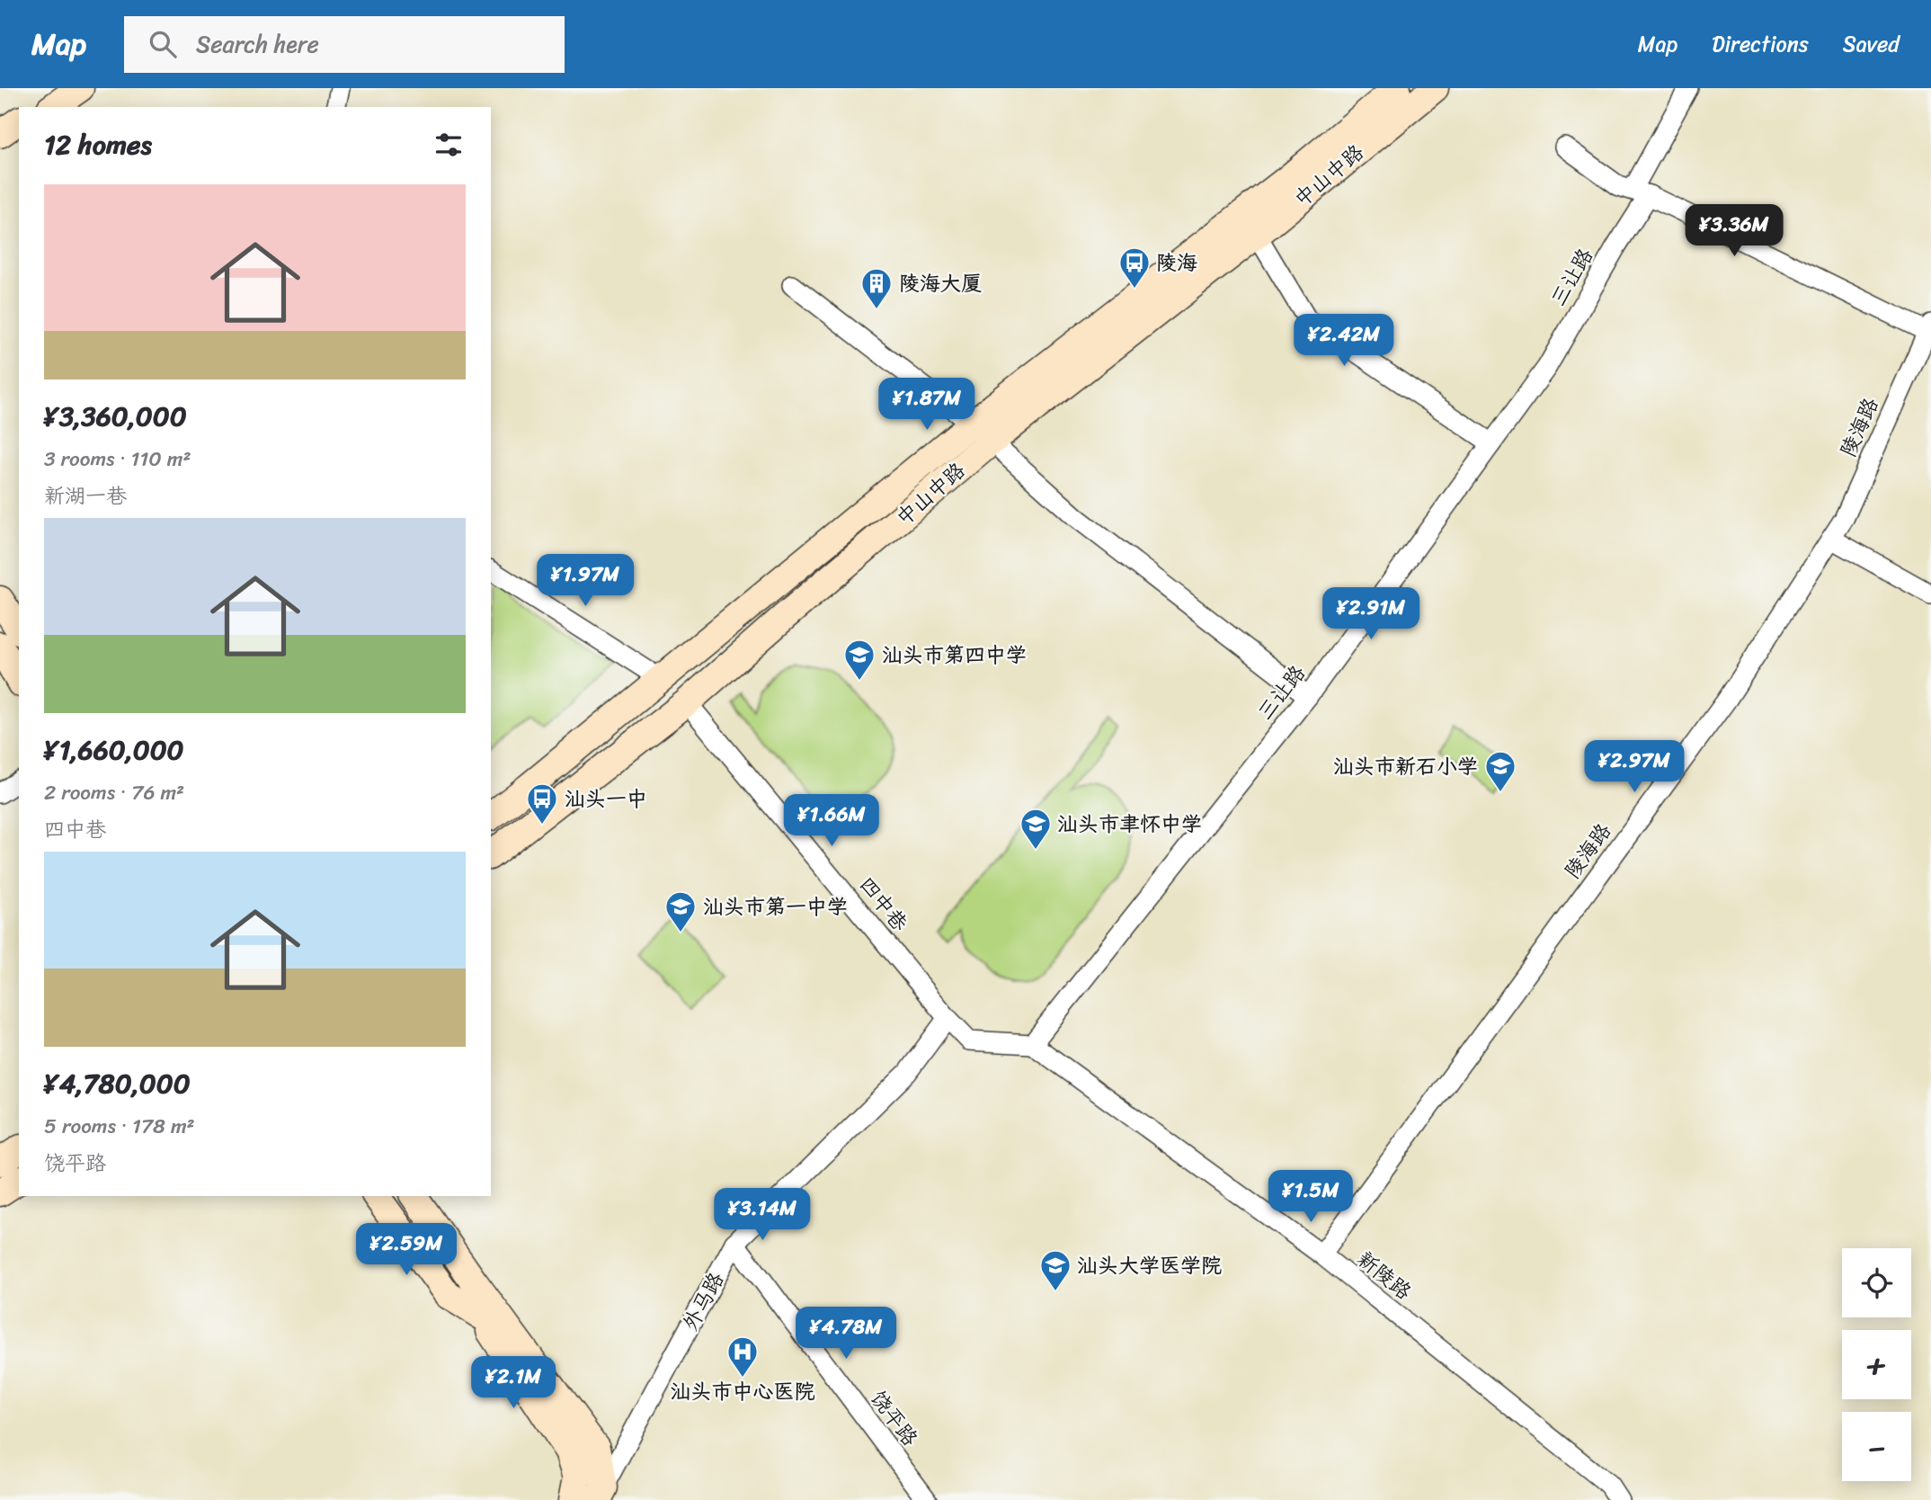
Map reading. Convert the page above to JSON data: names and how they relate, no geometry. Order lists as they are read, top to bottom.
{
  "streets": {
    "main road": ["中山中路"],
    "street": [
      "三让路",
      "陵海路",
      "四中巷",
      "新陵路",
      "外马路",
      "饶平路"
    ]
  },
  "crossings": [
    ["中山中路", "四中巷"],
    ["三让路", "新陵路"],
    ["陵海路", "新陵路"],
    ["四中巷", "外马路"],
    ["外马路", "饶平路"]
  ],
  "places": {
    "bus stop": ["陵海", "汕头一中"],
    "building": ["陵海大厦"],
    "school or university": [
      "汕头市第四中学",
      "汕头市新石小学",
      "汕头市聿怀中学",
      "汕头市第一中学",
      "汕头大学医学院"
    ],
    "hospital": ["汕头市中心医院"]
  },
  "page": {
    "header": "Map",
    "search": "Search here",
    "nav": ["Map", "Directions", "Saved"],
    "heading": "12 homes",
    "list": [
      {
        "name": "¥3,360,000",
        "note": "3 rooms · 110 m² · 新湖一巷"
      },
      {
        "name": "¥1,660,000",
        "note": "2 rooms · 76 m² · 四中巷"
      },
      {
        "name": "¥4,780,000",
        "note": "5 rooms · 178 m² · 饶平路"
      }
    ],
    "price": [
      "¥3.36M",
      "¥2.42M",
      "¥1.87M",
      "¥1.97M",
      "¥2.91M",
      "¥2.97M",
      "¥1.66M",
      "¥1.5M",
      "¥3.14M",
      "¥2.59M",
      "¥4.78M",
      "¥2.1M"
    ],
    "map_buttons": ["+", "−"]
  }
}
